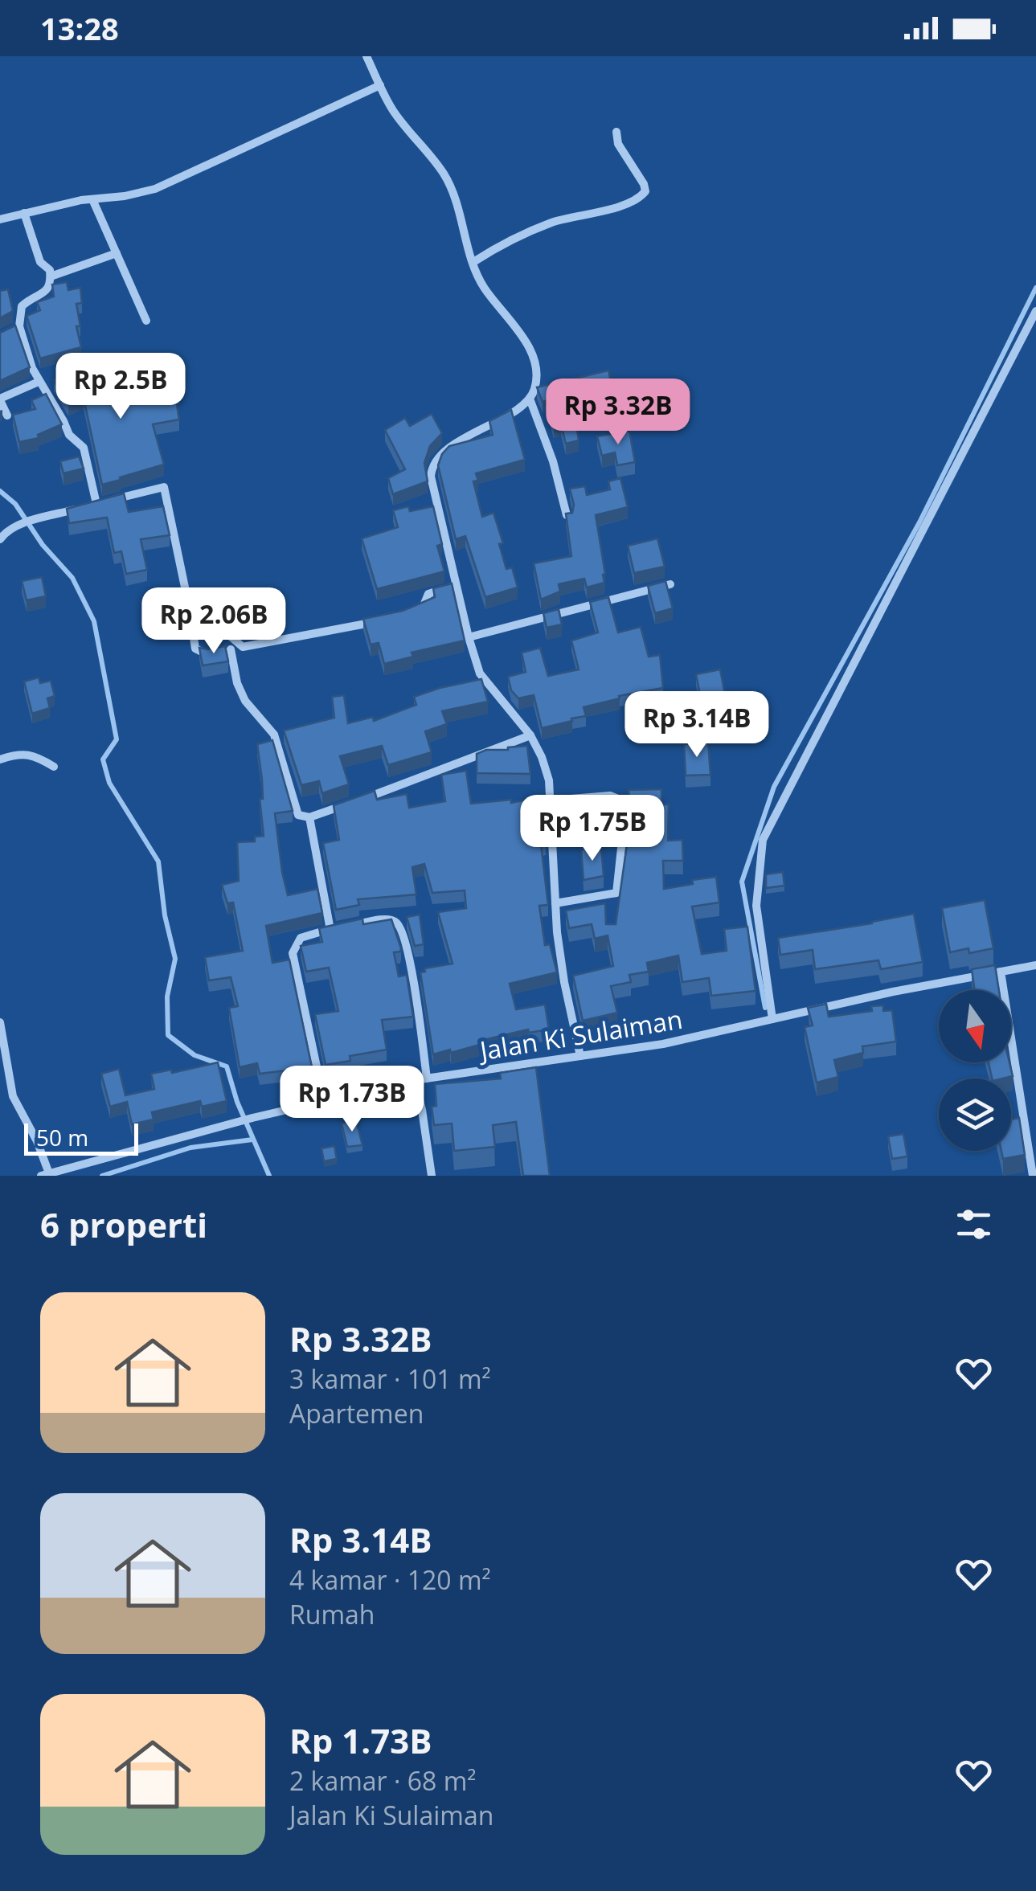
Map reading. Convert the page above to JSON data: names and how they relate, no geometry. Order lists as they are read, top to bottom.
{
  "streets": {
    "street": ["Jalan Ki Sulaiman"]
  },
  "scale_bar": "50 m",
  "north": "bottom",
  "page": {
    "status": "13:28",
    "price": [
      "Rp 2.5B",
      "Rp 3.32B",
      "Rp 2.06B",
      "Rp 3.14B",
      "Rp 1.75B",
      "Rp 1.73B"
    ],
    "scale": "50 m",
    "heading": "6 properti",
    "list": [
      {
        "name": "Rp 3.32B",
        "note": "3 kamar · 101 m² · Apartemen"
      },
      {
        "name": "Rp 3.14B",
        "note": "4 kamar · 120 m² · Rumah"
      },
      {
        "name": "Rp 1.73B",
        "note": "2 kamar · 68 m² · Jalan Ki Sulaiman"
      }
    ]
  }
}
